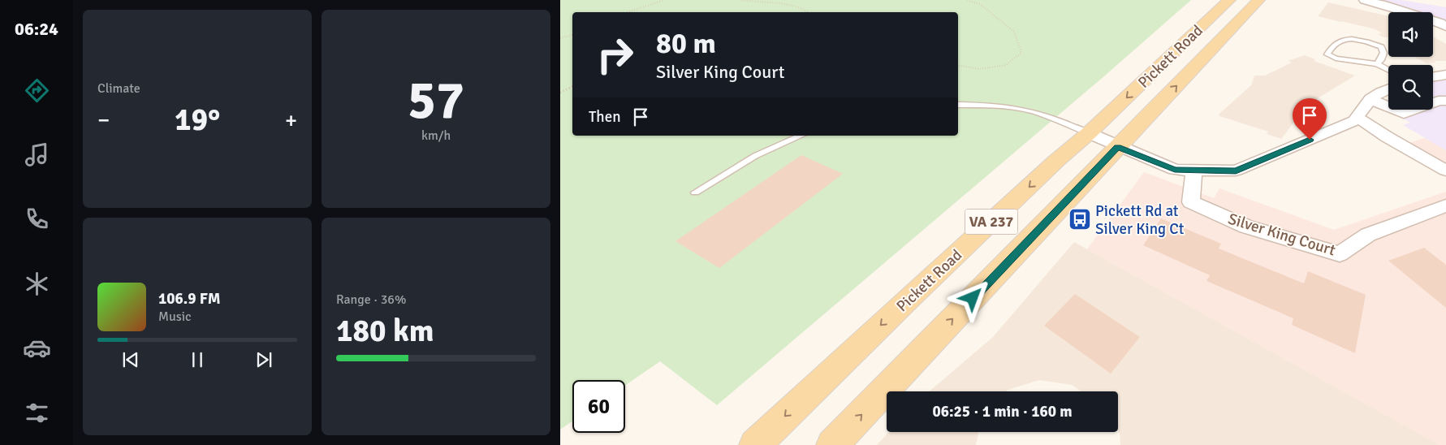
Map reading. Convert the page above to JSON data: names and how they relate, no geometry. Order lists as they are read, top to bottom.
{
  "streets": {
    "main road": ["Pickett Road", "VA 237"],
    "street": ["Silver King Court"]
  },
  "places": {
    "bus stop": ["Pickett Rd at Silver King Ct"]
  },
  "page": {
    "tabs": "06:24",
    "tile": [
      "Climate",
      ["57", "km/h"],
      ["Range · 36%", "180 km"]
    ],
    "turn": ["80 m", "Silver King Court"],
    "then": "Then",
    "heat": ["−", "19°", "+"],
    "song": ["106.9 FM", "Music"],
    "limit": "60",
    "trip": "06:25 · 1 min · 160 m"
  }
}
